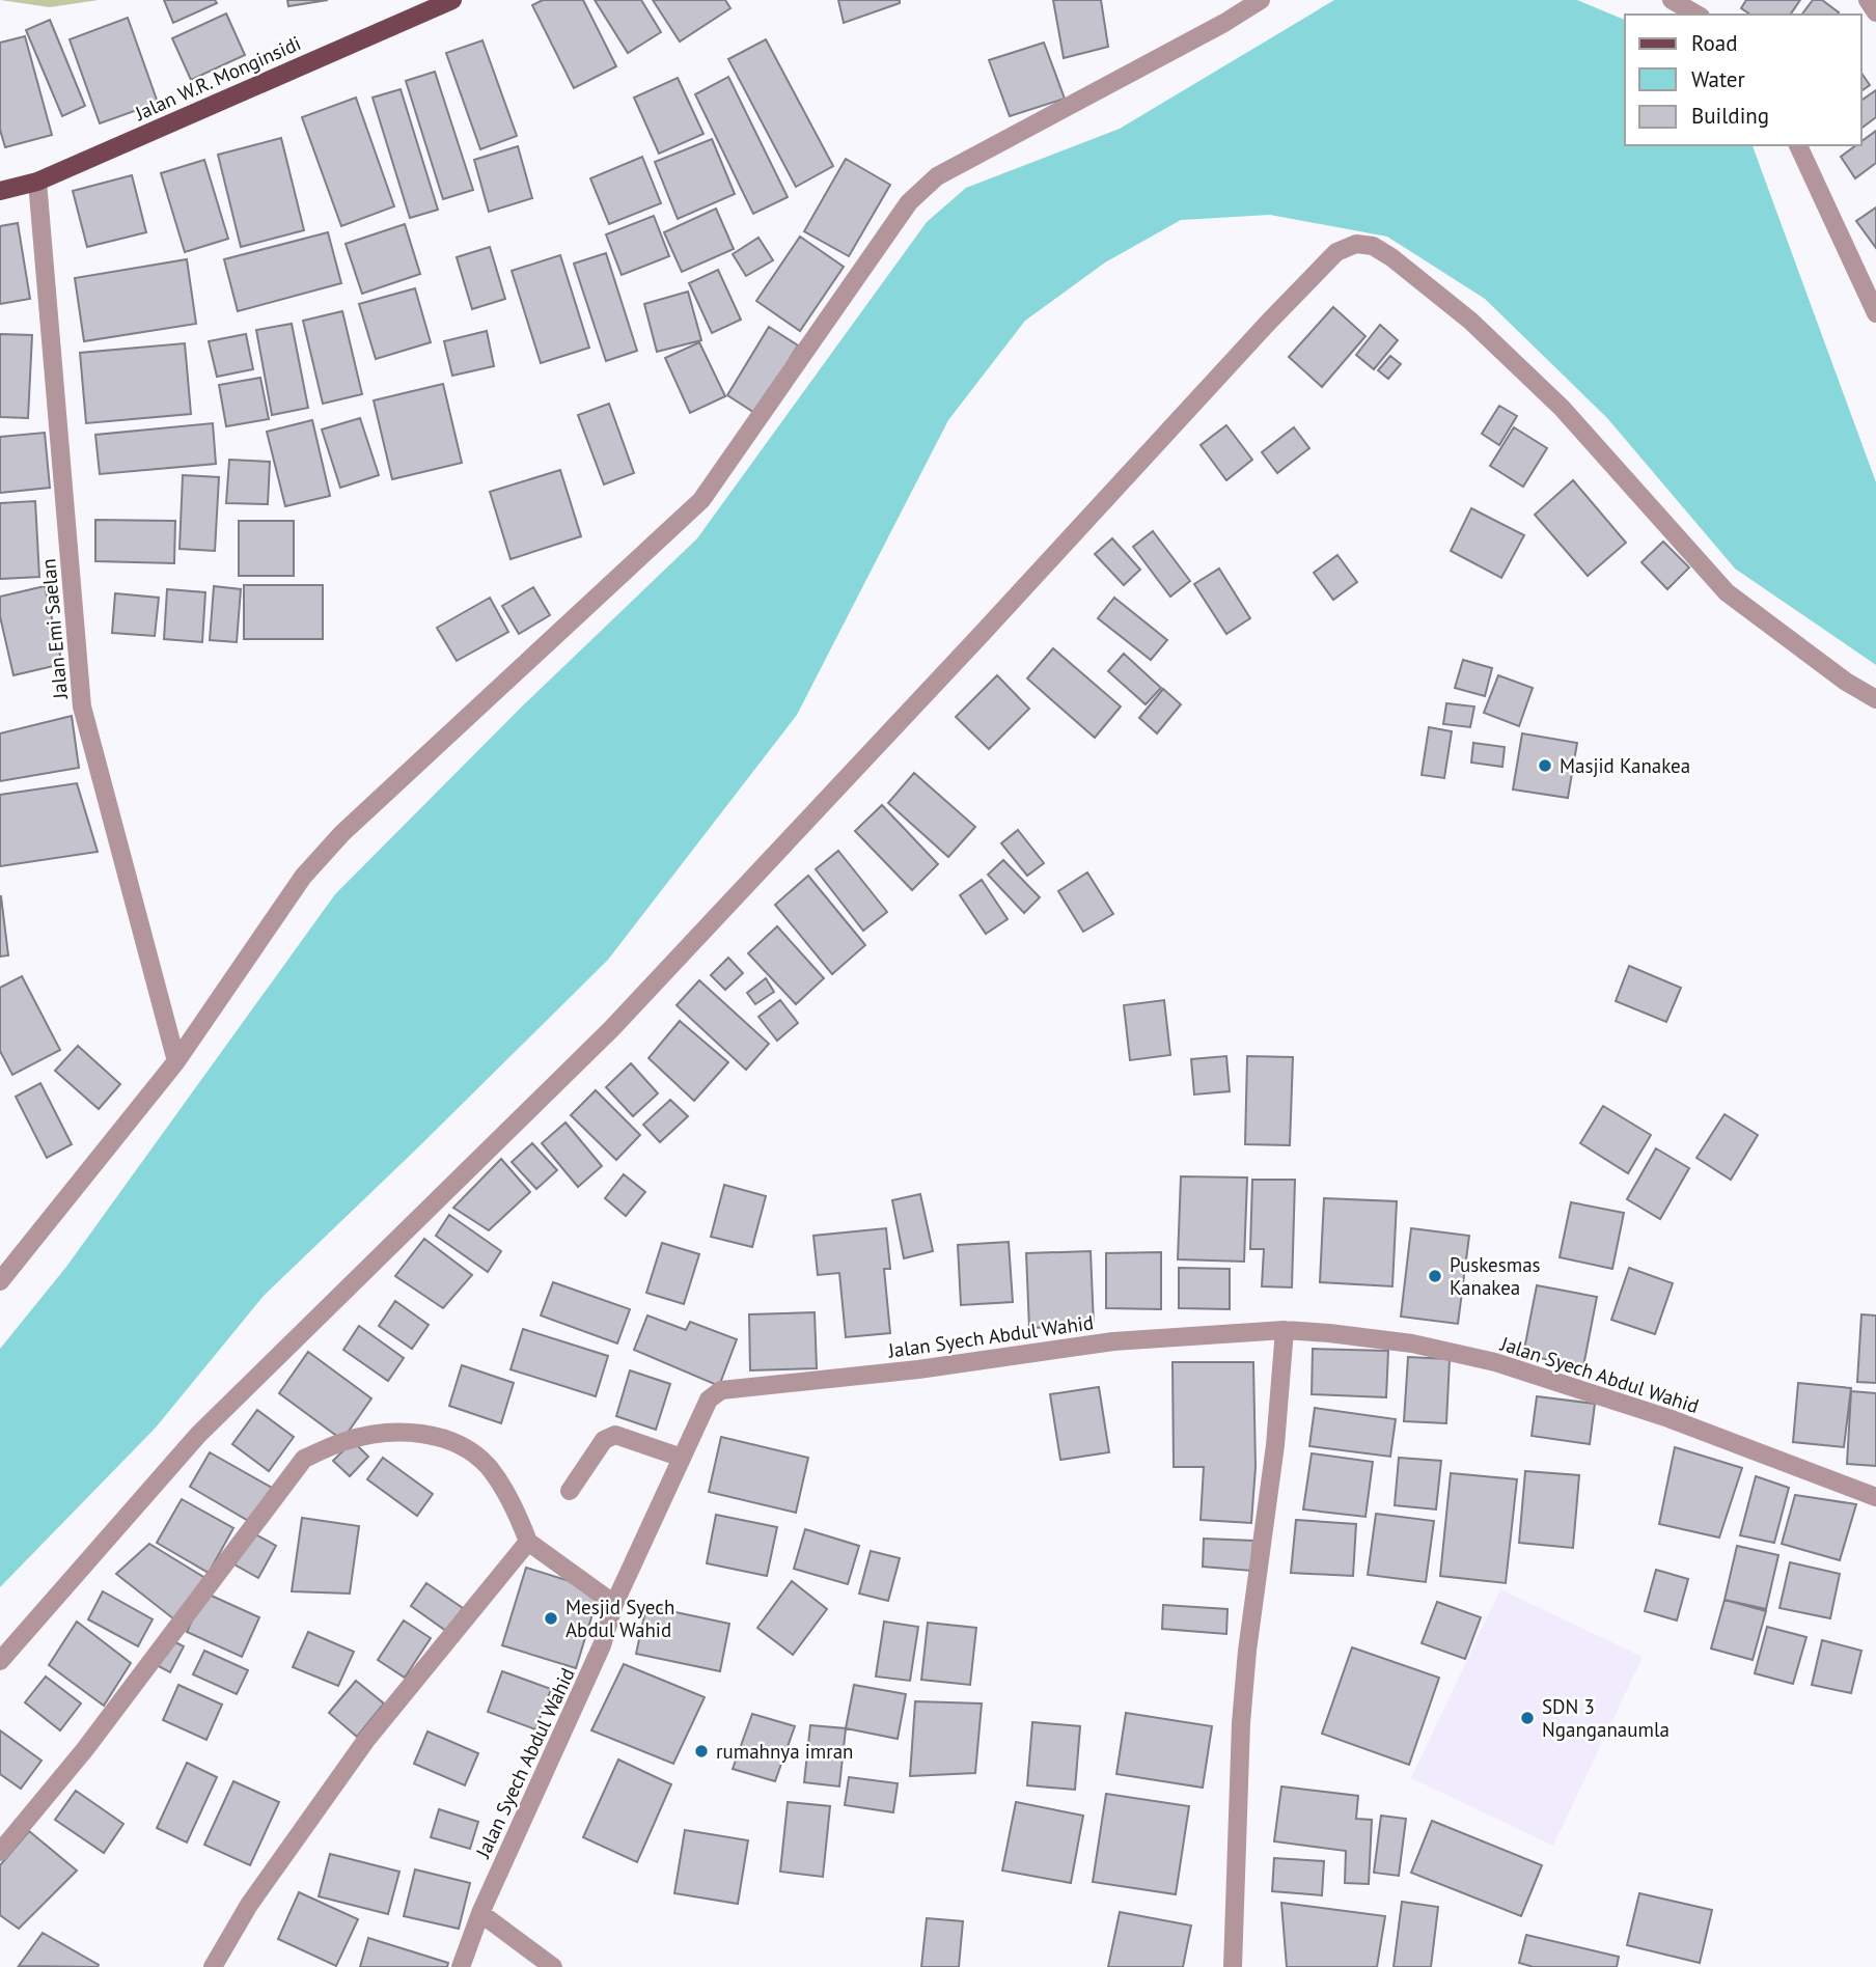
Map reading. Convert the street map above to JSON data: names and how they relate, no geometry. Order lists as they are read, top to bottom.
{
  "streets": {
    "main road": ["Jalan W.R. Monginsidi"],
    "street": ["Jalan Emi Saelan", "Jalan Syech Abdul Wahid"]
  },
  "crossings": [
    ["Jalan W.R. Monginsidi", "Jalan Emi Saelan"]
  ],
  "places": [
    "Masjid Kanakea",
    "Puskesmas Kanakea",
    "Mesjid Syech Abdul Wahid",
    "SDN 3 Nganganaumla",
    "rumahnya imran"
  ],
  "legend": ["Road", "Water", "Building"]
}
